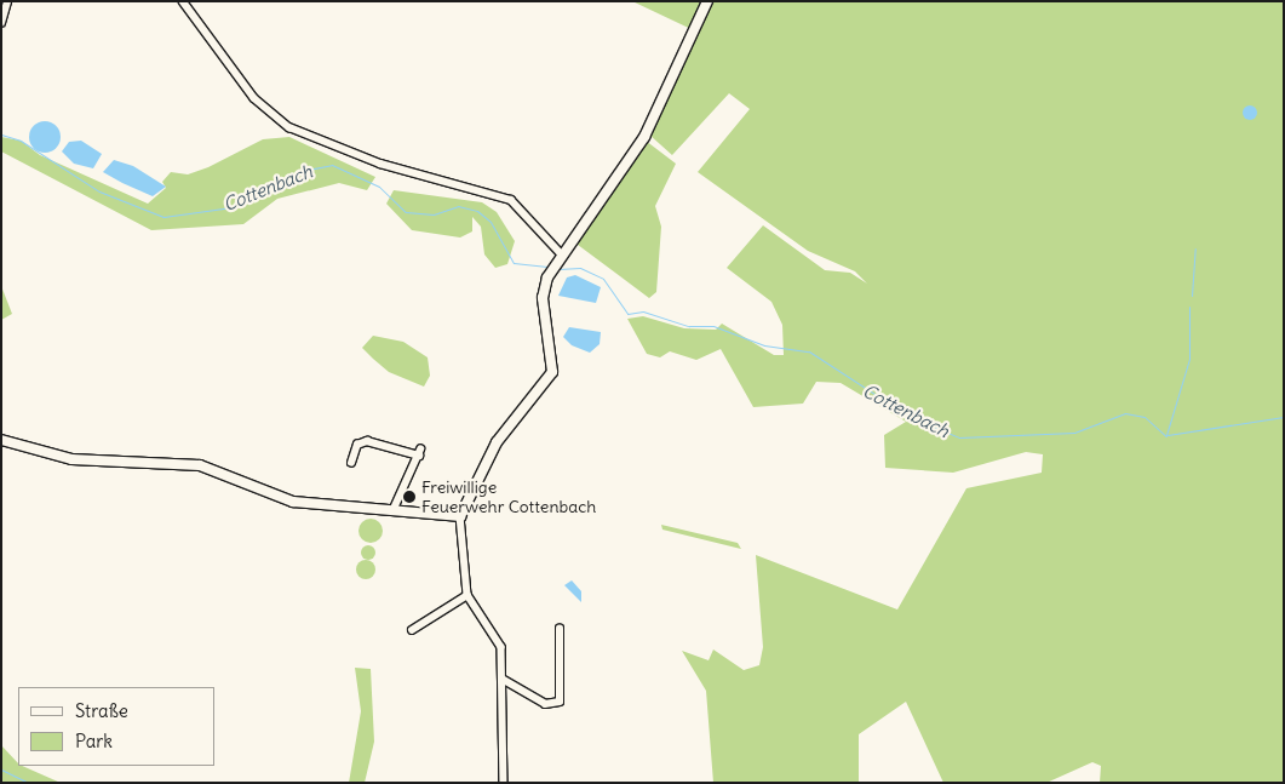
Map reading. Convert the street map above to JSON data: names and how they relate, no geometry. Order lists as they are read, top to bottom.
{
  "water": ["Cottenbach"],
  "places": ["Freiwillige Feuerwehr Cottenbach"],
  "legend": ["Straße", "Park"]
}
